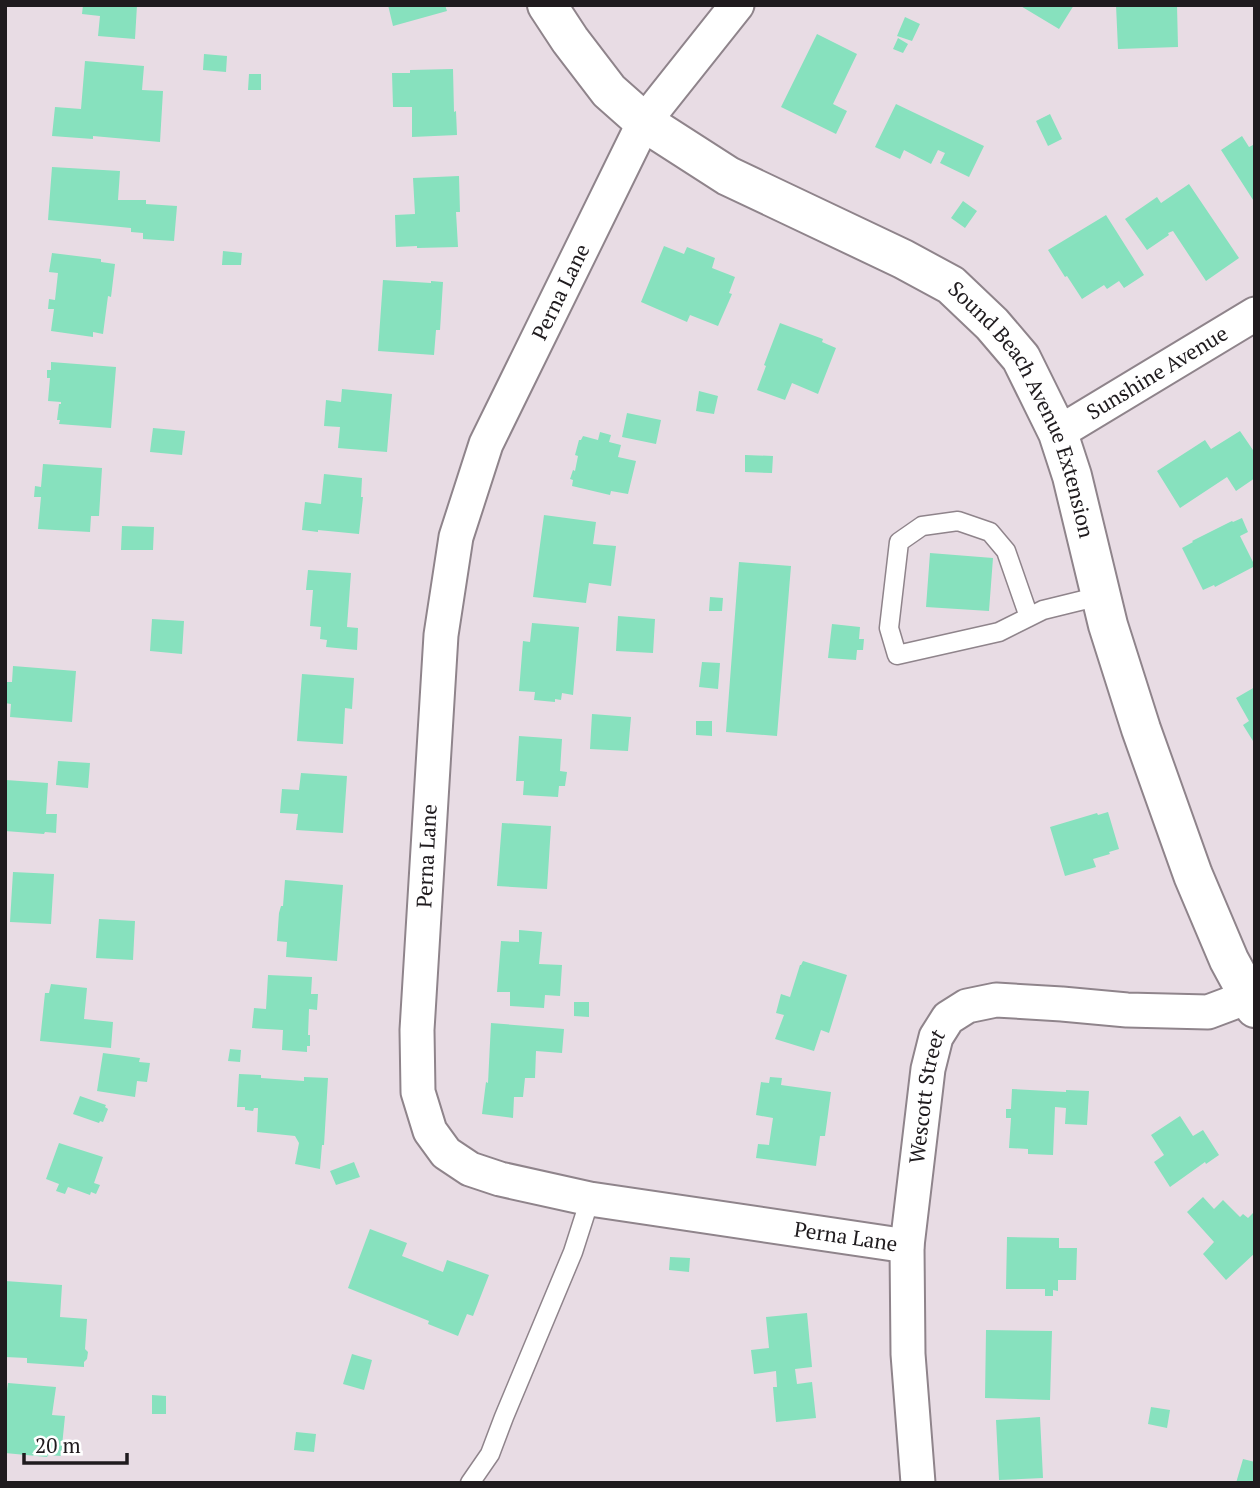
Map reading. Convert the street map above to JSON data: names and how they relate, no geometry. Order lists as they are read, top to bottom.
{
  "streets": {
    "street": [
      "Perna Lane",
      "Sunshine Avenue",
      "Sound Beach Avenue Extension",
      "Wescott Street"
    ]
  },
  "crossings": [
    ["Perna Lane", "Sound Beach Avenue Extension"],
    ["Perna Lane", "Wescott Street"],
    ["Sunshine Avenue", "Sound Beach Avenue Extension"],
    ["Sound Beach Avenue Extension", "Wescott Street"]
  ],
  "scale_bar": "20 m"
}
